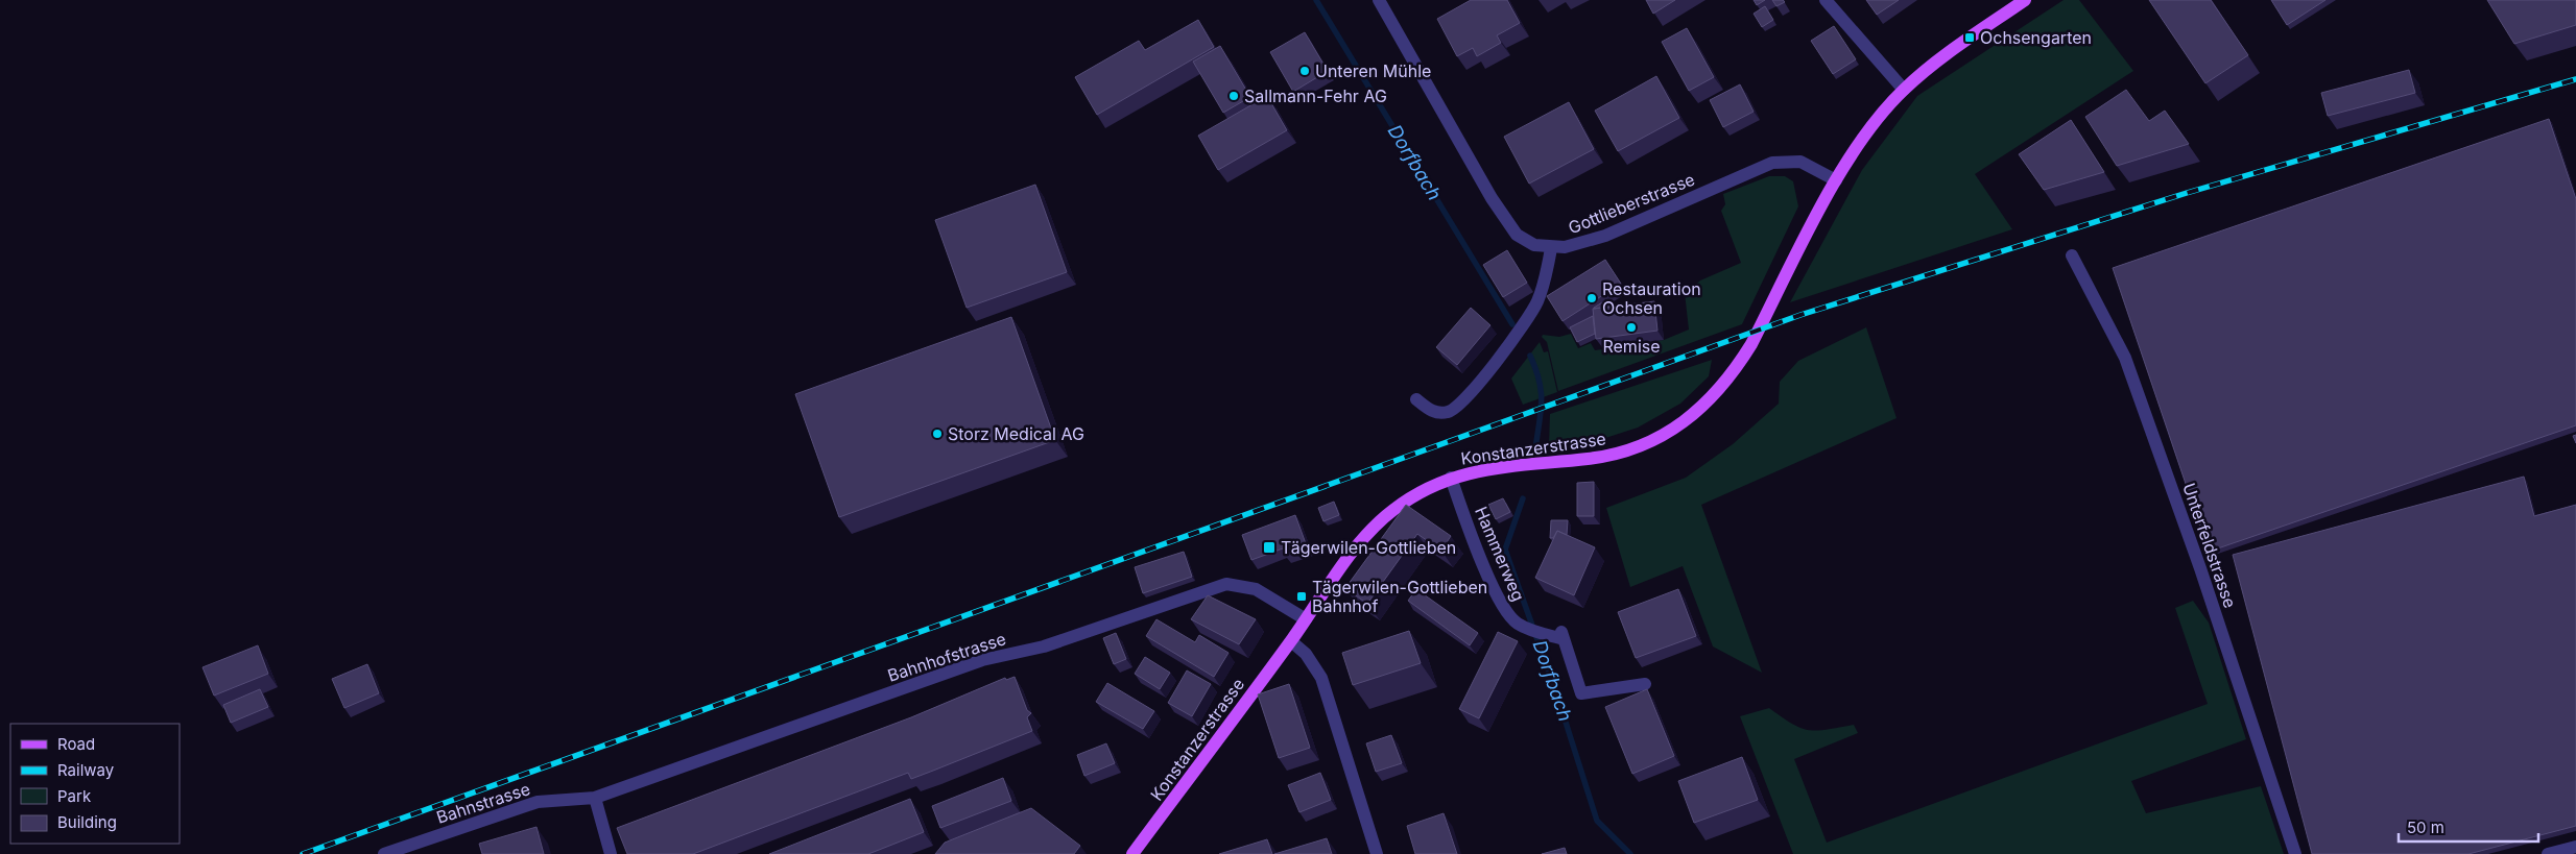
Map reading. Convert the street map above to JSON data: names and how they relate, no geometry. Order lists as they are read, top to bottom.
{
  "streets": {
    "main road": ["Konstanzerstrasse"],
    "street": [
      "Gottlieberstrasse",
      "Unterfeldstrasse",
      "Hammerweg",
      "Bahnhofstrasse",
      "Bahnstrasse"
    ]
  },
  "crossings": [
    ["Gottlieberstrasse", "Konstanzerstrasse"],
    ["Konstanzerstrasse", "Hammerweg"],
    ["Konstanzerstrasse", "Bahnhofstrasse"],
    ["Bahnhofstrasse", "Bahnstrasse"]
  ],
  "water": ["Dorfbach"],
  "places": {
    "transit": ["Ochsengarten", "Tägerwilen-Gottlieben", "Tägerwilen-Gottlieben Bahnhof"],
    "other": [
      "Unteren Mühle",
      "Sallmann-Fehr AG",
      "Restauration Ochsen",
      "Remise",
      "Storz Medical AG"
    ]
  },
  "legend": [
    "Road",
    "Railway",
    "Park",
    "Building"
  ],
  "scale_bar": "50 m"
}
